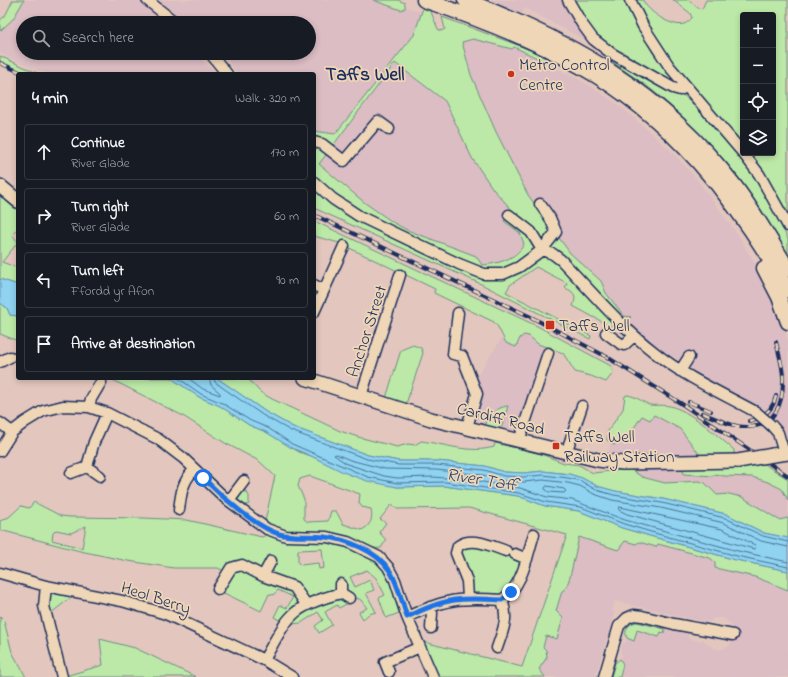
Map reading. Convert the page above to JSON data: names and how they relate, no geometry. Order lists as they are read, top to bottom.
{
  "streets": {
    "main road": ["Cardiff Road"],
    "street": ["Anchor Street", "Heol Berry"]
  },
  "crossings": [
    ["Anchor Street", "Cardiff Road"]
  ],
  "districts": ["Taffs Well"],
  "water": ["River Taff"],
  "places": {
    "other": ["Metro Control Centre"],
    "transit": ["Taffs Well", "Taffs Well Railway Station"]
  },
  "page": {
    "map_buttons": ["+", "−"],
    "search": "Search here",
    "heading": ["4 min", "Walk · 320 m"],
    "list": [
      ["Continue", "River Glade", "170 m"],
      ["Turn right", "River Glade", "60 m"],
      ["Turn left", "Ffordd yr Afon", "90 m"],
      "Arrive at destination"
    ]
  }
}
